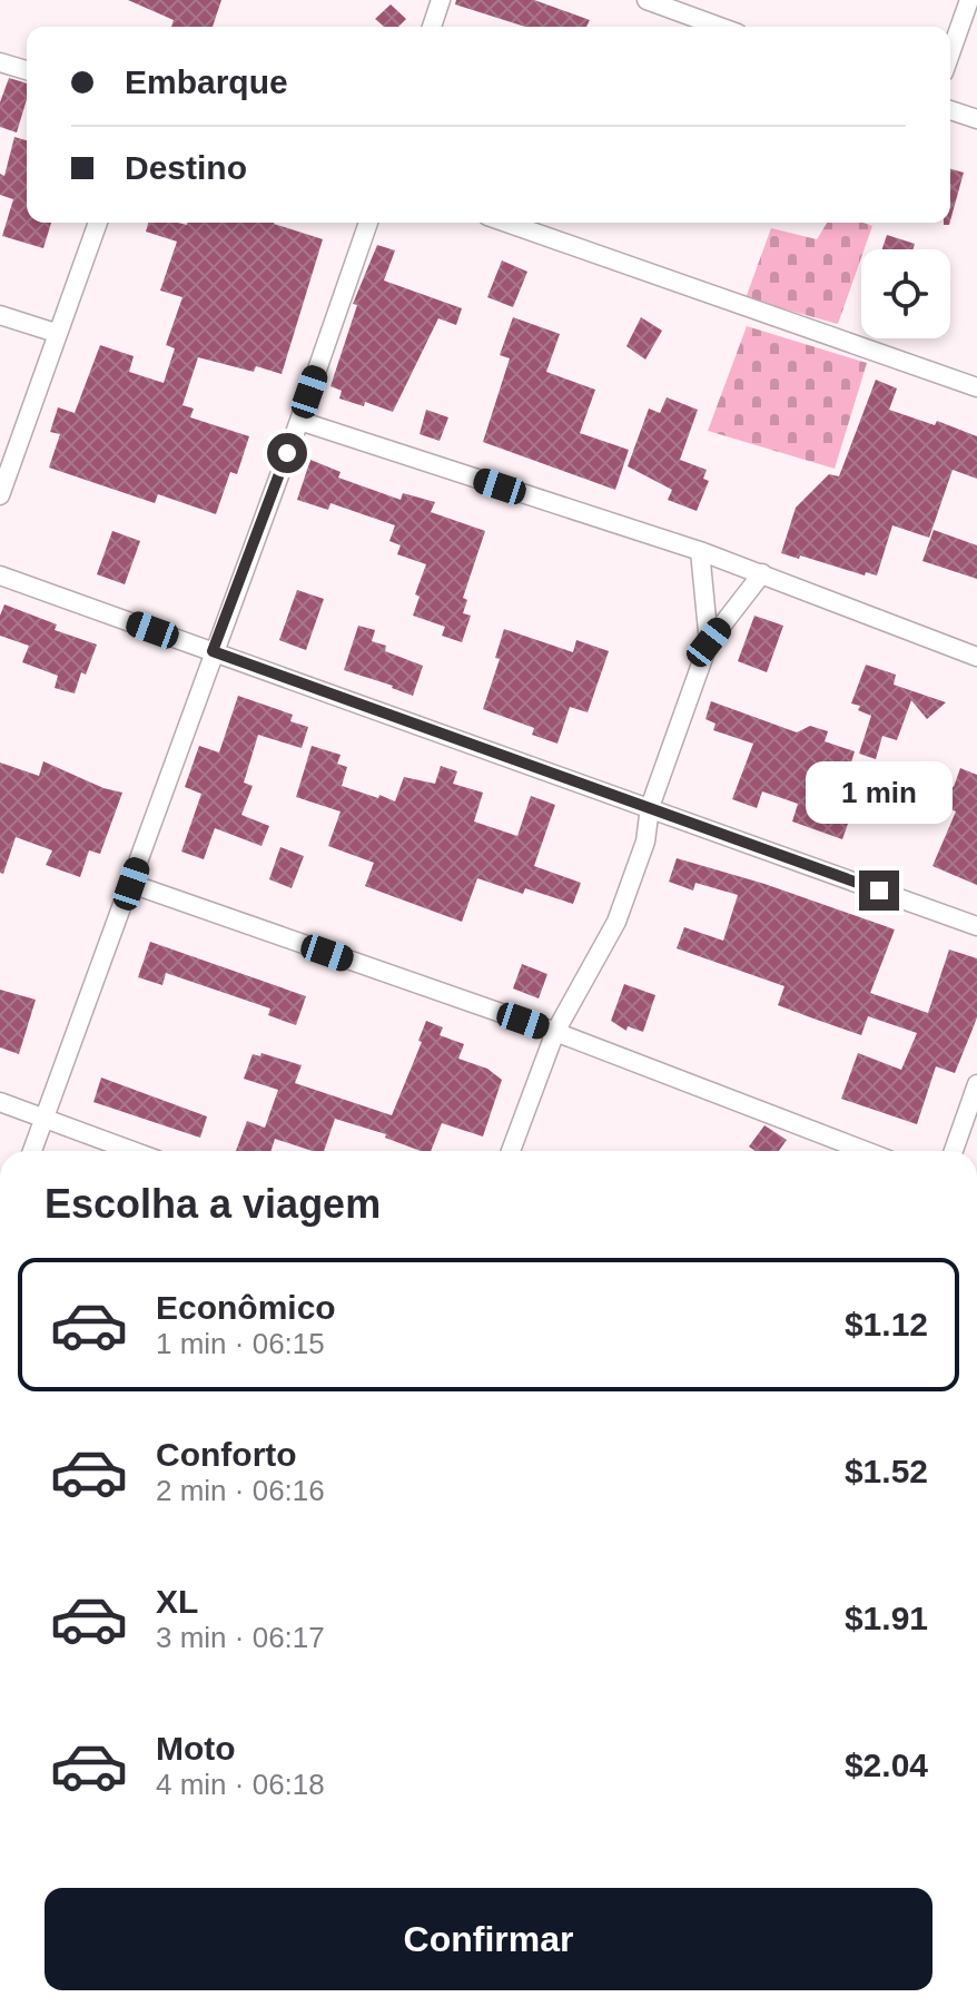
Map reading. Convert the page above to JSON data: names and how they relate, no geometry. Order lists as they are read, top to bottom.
{
  "page": {
    "banner": ["Embarque", "Destino"],
    "bubble": "1 min",
    "heading": "Escolha a viagem",
    "list": [
      {
        "name": "Econômico",
        "note": "1 min · 06:15",
        "value": "$1.12"
      },
      {
        "name": "Conforto",
        "note": "2 min · 06:16",
        "value": "$1.52"
      },
      {
        "name": "XL",
        "note": "3 min · 06:17",
        "value": "$1.91"
      },
      {
        "name": "Moto",
        "note": "4 min · 06:18",
        "value": "$2.04"
      }
    ],
    "buttons": "Confirmar"
  }
}
